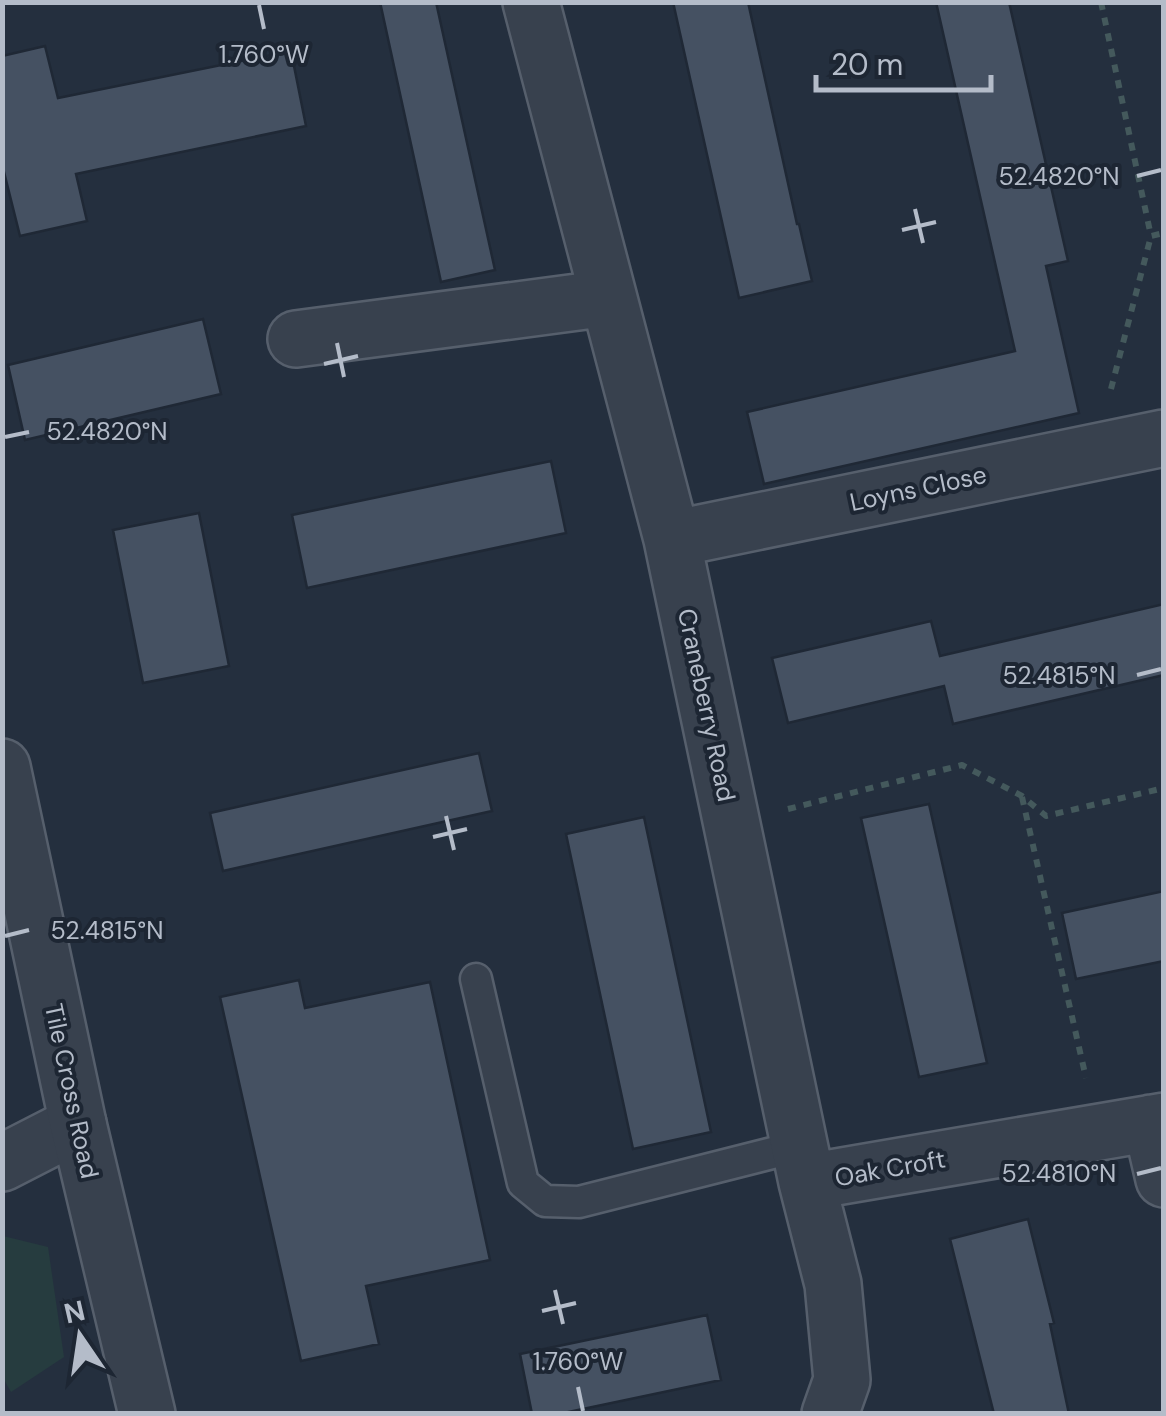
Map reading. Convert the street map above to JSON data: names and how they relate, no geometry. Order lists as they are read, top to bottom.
{
  "streets": {
    "street": [
      "Loyns Close",
      "Craneberry Road",
      "Tile Cross Road",
      "Oak Croft"
    ]
  },
  "crossings": [
    ["Loyns Close", "Craneberry Road"],
    ["Craneberry Road", "Oak Croft"]
  ],
  "scale_bar": "20 m",
  "north": "top",
  "coordinates": [
    "1.760°W",
    "52.4820°N",
    "52.4815°N",
    "52.4810°N"
  ]
}
